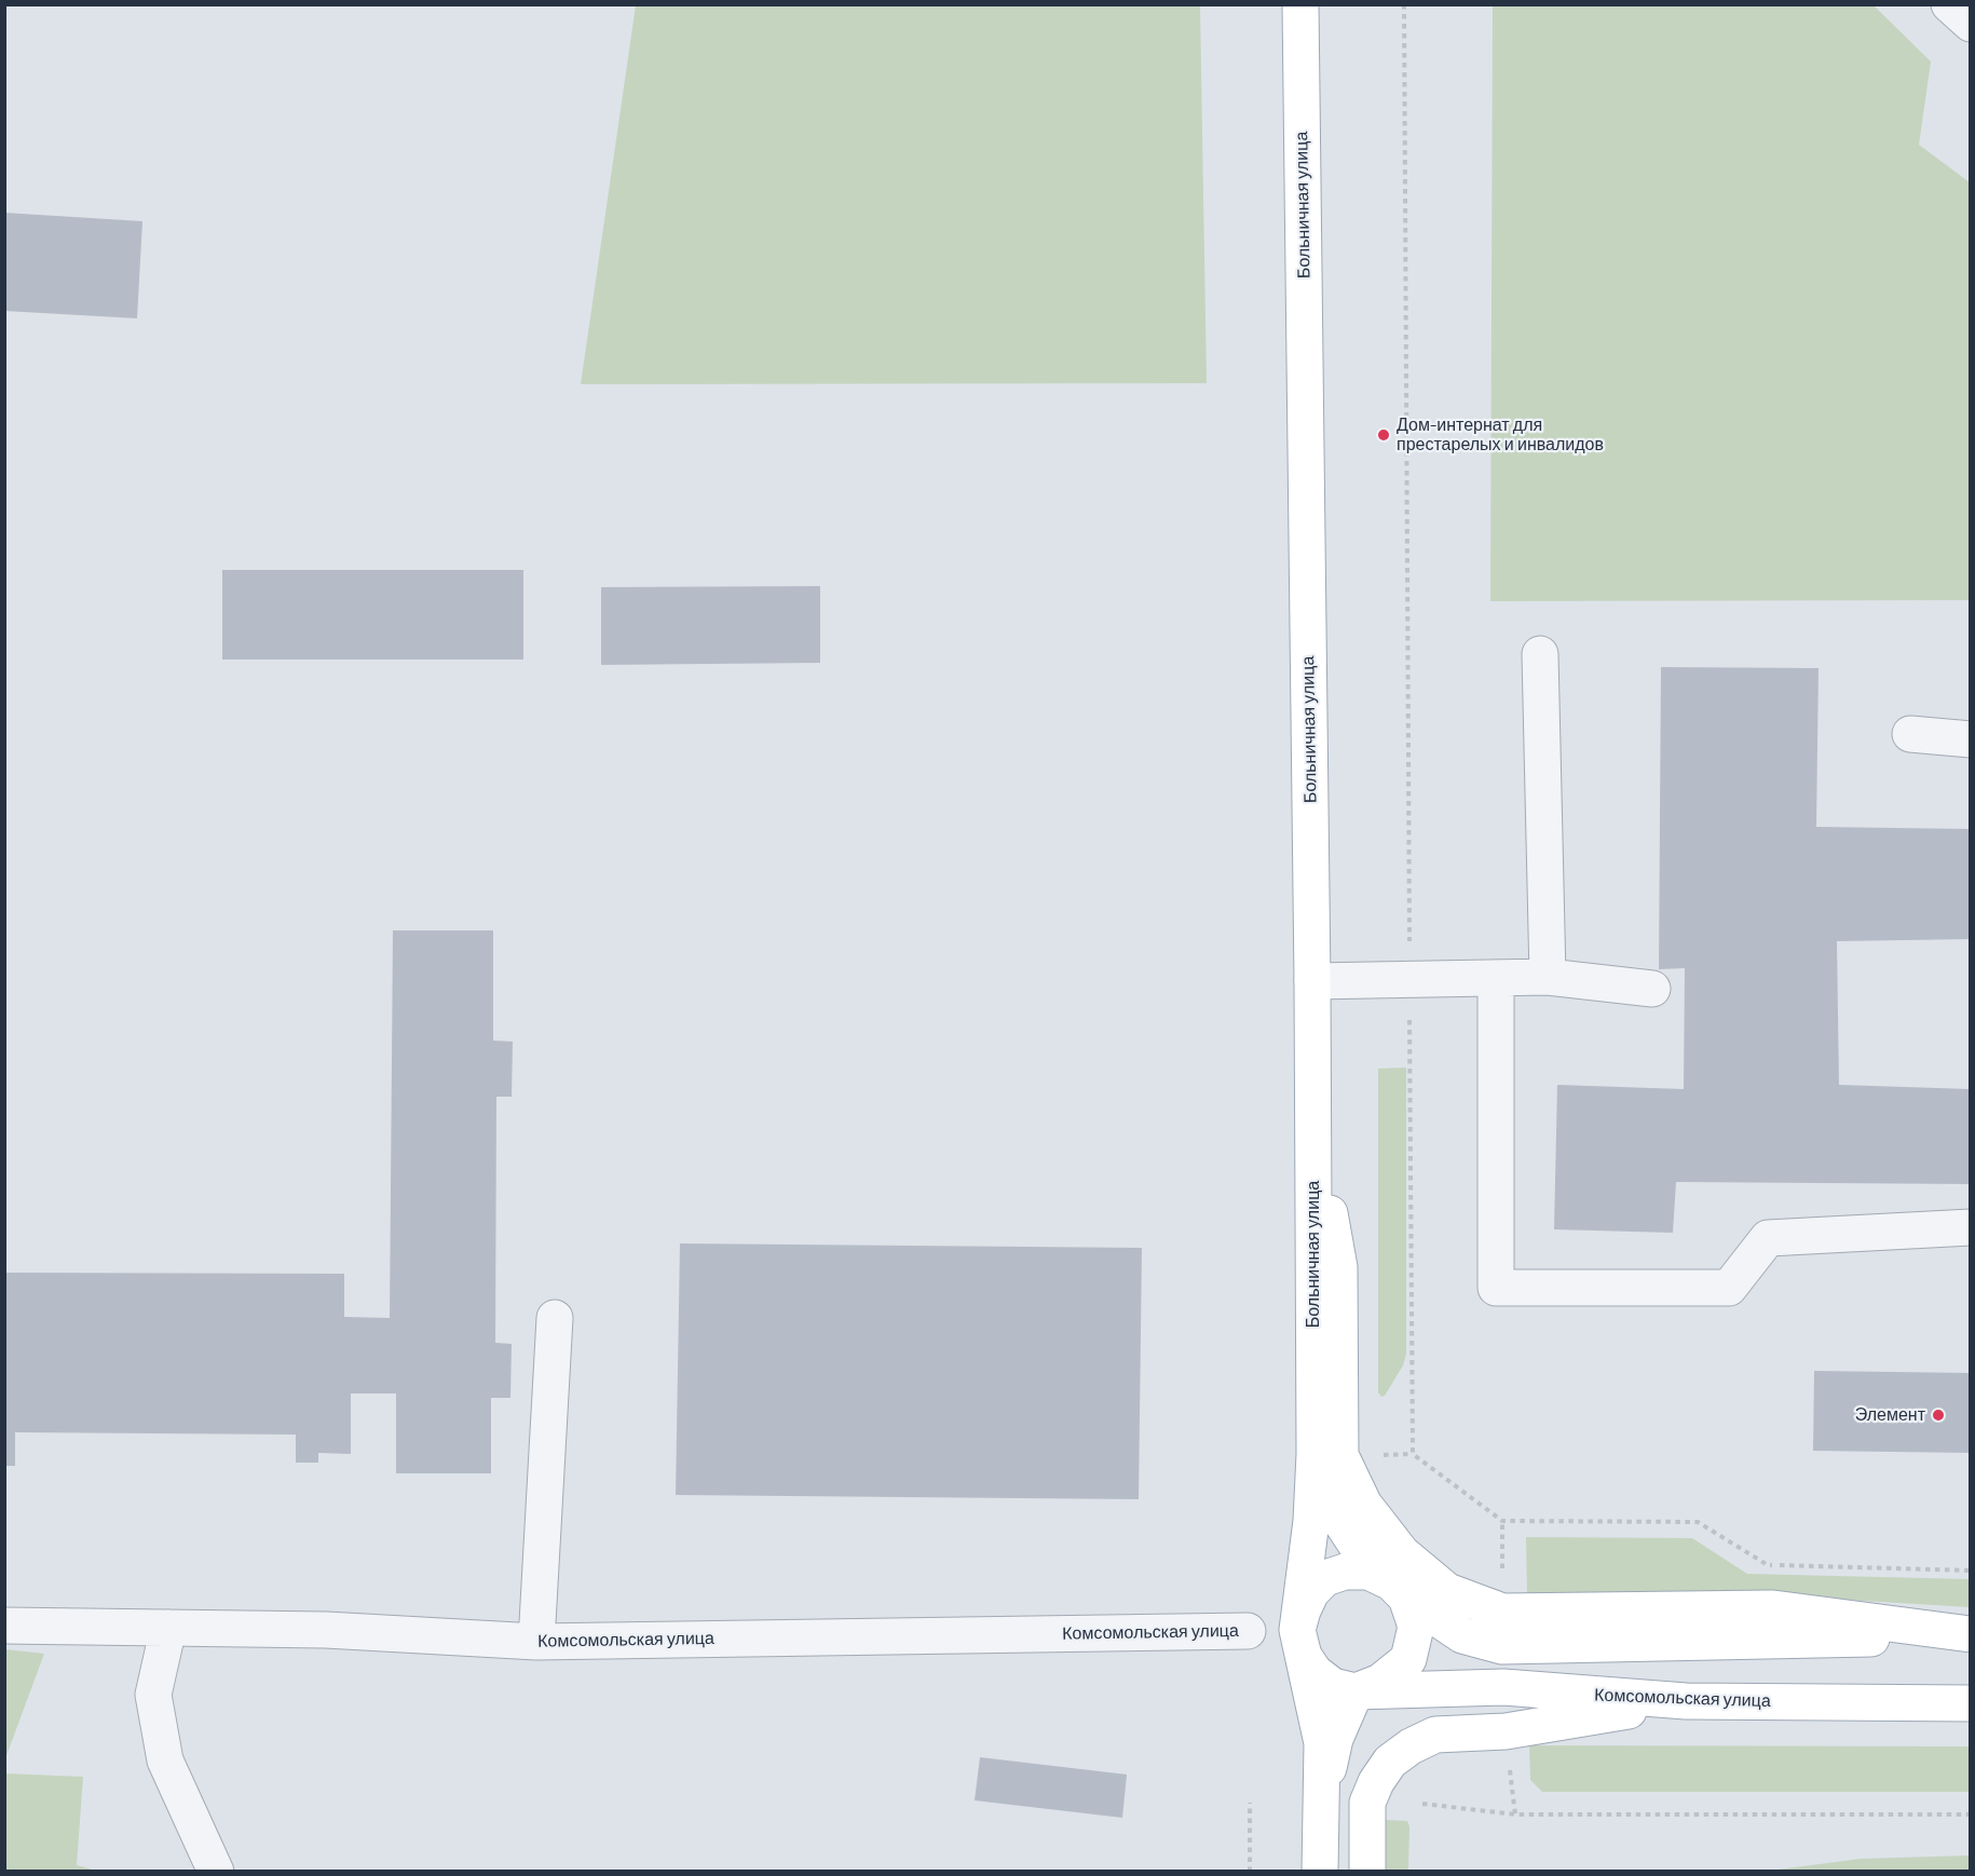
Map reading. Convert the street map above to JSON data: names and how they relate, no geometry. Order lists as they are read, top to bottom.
{
  "streets": {
    "main road": ["Больничная улица", "Комсомольская улица"]
  },
  "crossings": [
    ["Больничная улица", "Комсомольская улица"]
  ],
  "places": ["Дом-интернат для престарелых и инвалидов", "Элемент"]
}
